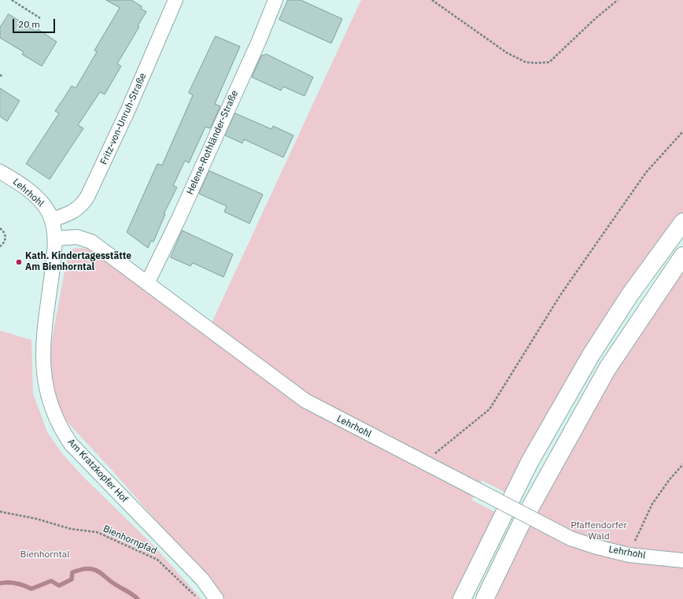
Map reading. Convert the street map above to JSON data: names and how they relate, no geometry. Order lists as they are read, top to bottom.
{
  "streets": {
    "street": [
      "Fritz-von-Unruh-Straße",
      "Helene-Rothländer-Straße",
      "Lehrhohl",
      "Am Kratzkopfer Hof"
    ],
    "path": ["Bienhornpfad"]
  },
  "crossings": [
    ["Fritz-von-Unruh-Straße", "Lehrhohl"],
    ["Fritz-von-Unruh-Straße", "Am Kratzkopfer Hof"],
    ["Helene-Rothländer-Straße", "Lehrhohl"],
    ["Lehrhohl", "Am Kratzkopfer Hof"]
  ],
  "parks": ["Pfaffendorfer Wald", "Bienhorntal"],
  "places": ["Kath. Kindertagesstätte Am Bienhorntal"],
  "scale_bar": "20 m"
}
